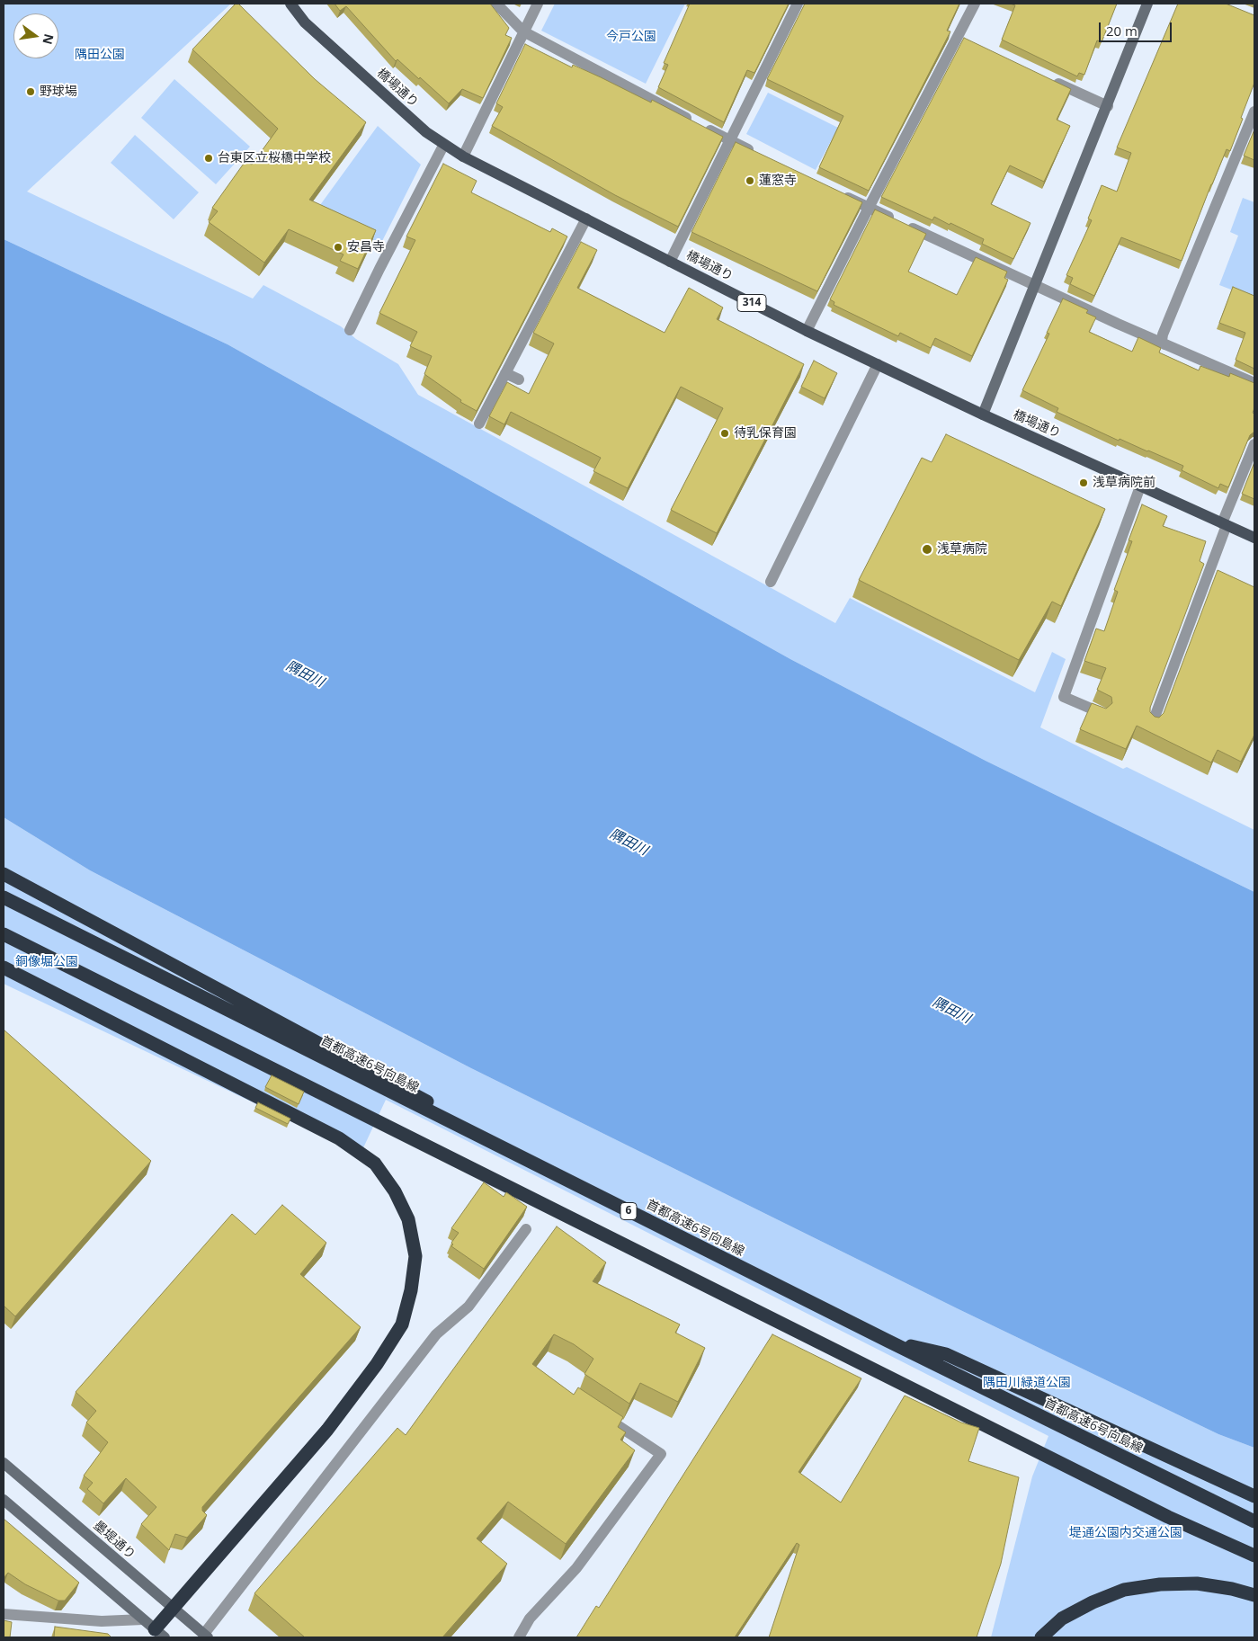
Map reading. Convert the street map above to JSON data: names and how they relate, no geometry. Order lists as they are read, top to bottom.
{
  "streets": {
    "highway": ["首都高速6号向島線", "6"],
    "main road": ["橋場通り", "314", "墨堤通り"]
  },
  "water": ["隅田川"],
  "parks": [
    "今戸公園",
    "隅田公園",
    "銅像堀公園",
    "隅田川緑道公園",
    "堤通公園内交通公園"
  ],
  "places": [
    "野球場",
    "台東区立桜橋中学校",
    "蓮窓寺",
    "安昌寺",
    "待乳保育園",
    "浅草病院前",
    "浅草病院"
  ],
  "scale_bar": "20 m",
  "north": "right"
}
